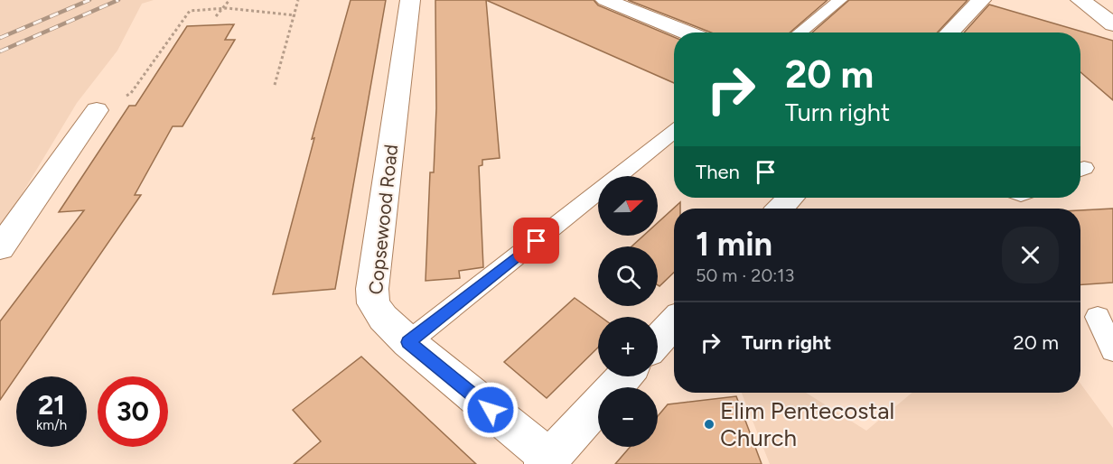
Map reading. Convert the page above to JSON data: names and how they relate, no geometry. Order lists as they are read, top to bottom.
{
  "streets": {
    "street": ["Copsewood Road"]
  },
  "places": ["Elim Pentecostal Church"],
  "north": "right",
  "page": {
    "turn": ["20 m", "Turn right"],
    "then": "Then",
    "map_buttons": ["+", "−"],
    "heading": ["1 min", "50 m · 20:13"],
    "list": [
      {
        "name": "Turn right",
        "value": "20 m"
      }
    ],
    "speed": "21 km/h",
    "limit": "30"
  }
}
